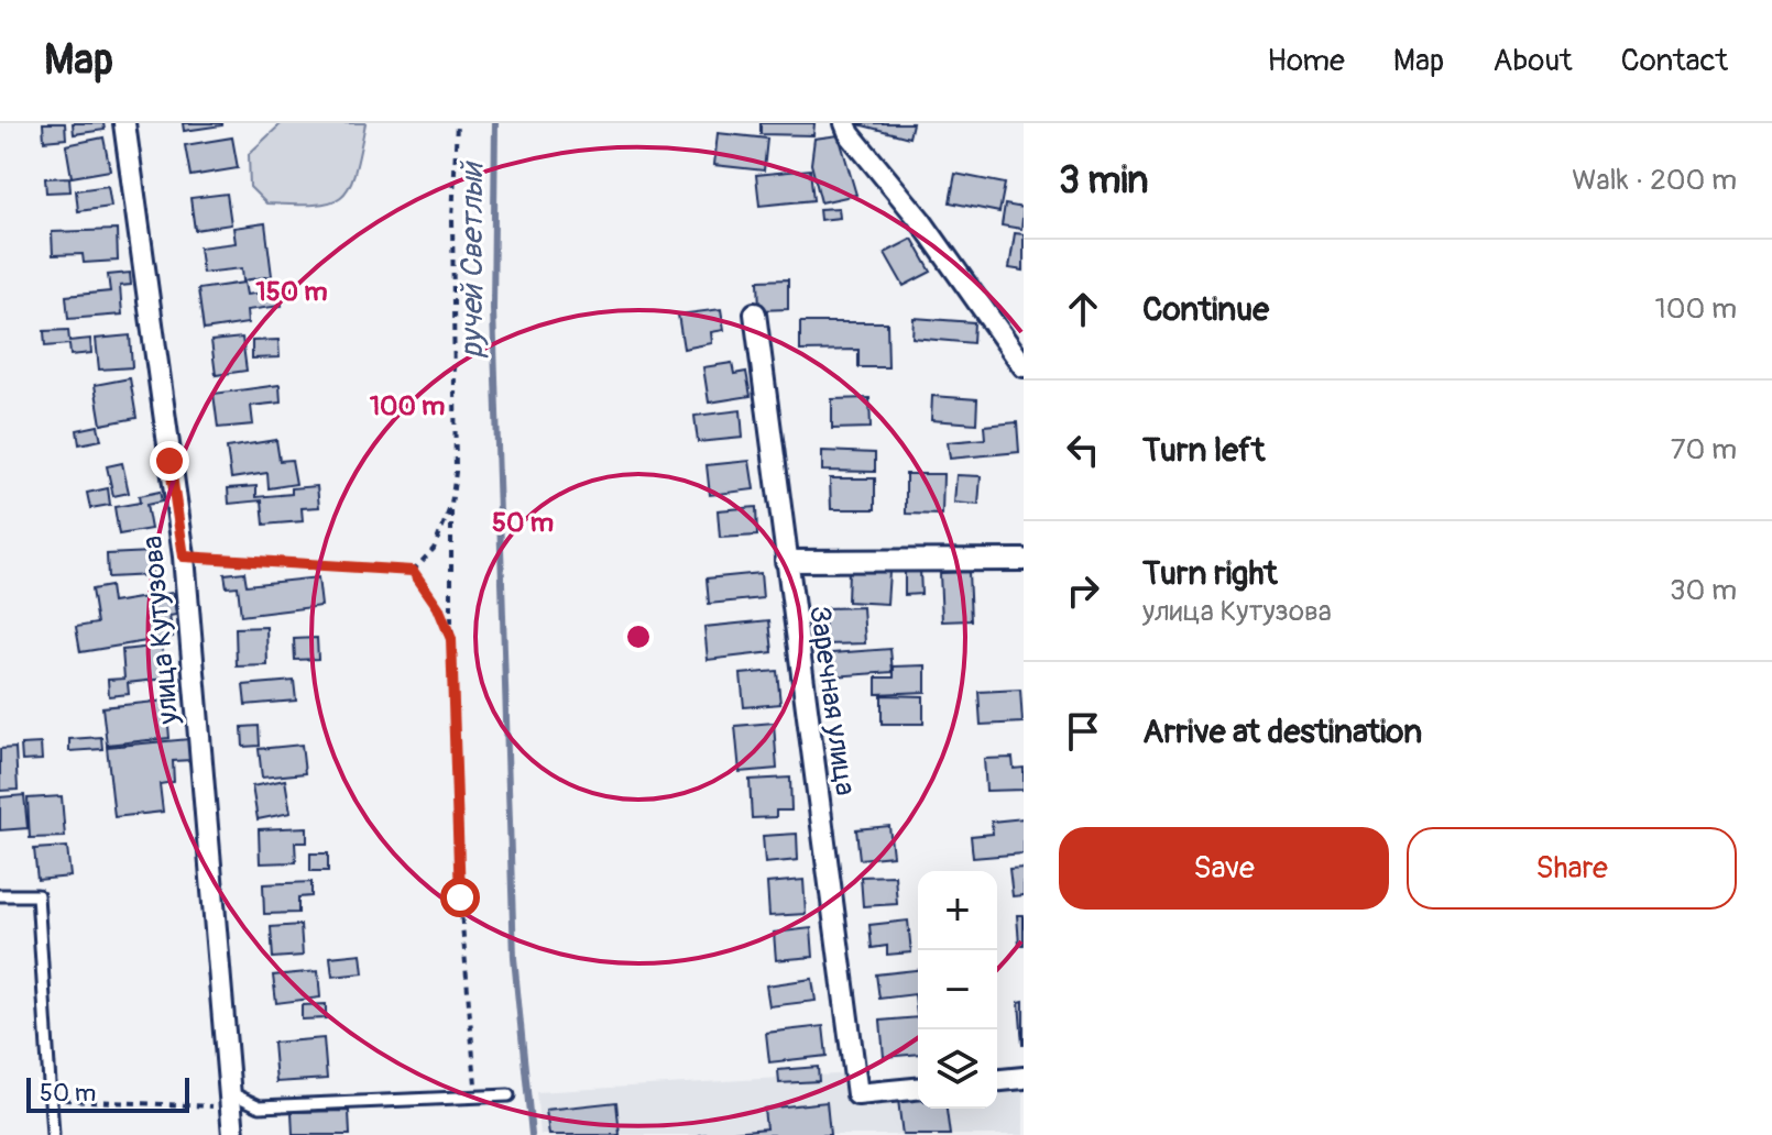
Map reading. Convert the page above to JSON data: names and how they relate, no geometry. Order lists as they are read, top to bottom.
{
  "streets": {
    "street": ["улица Кутузова", "Заречная улица"]
  },
  "water": ["ручей Светлый"],
  "scale_bar": "50 m",
  "page": {
    "header": "Map",
    "nav": [
      "Home",
      "Map",
      "About",
      "Contact"
    ],
    "heading": ["3 min", "Walk · 200 m"],
    "list": [
      ["Continue", "100 m"],
      ["Turn left", "70 m"],
      ["Turn right", "улица Кутузова", "30 m"],
      "Arrive at destination"
    ],
    "buttons": ["Save", "Share"],
    "map_buttons": ["+", "−"],
    "scale": "50 m"
  },
  "rings": ["150 m", "100 m", "50 m"]
}
